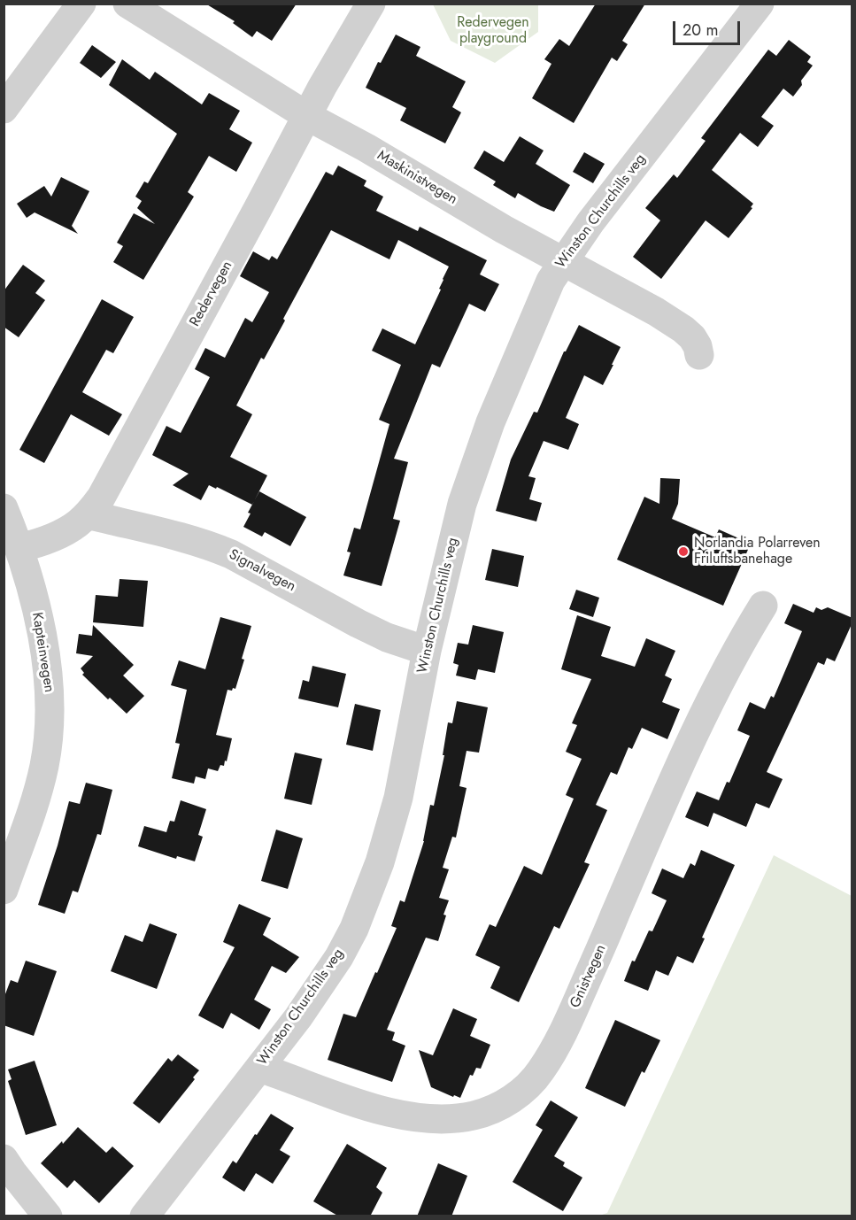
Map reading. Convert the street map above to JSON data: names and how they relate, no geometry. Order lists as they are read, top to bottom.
{
  "streets": {
    "street": [
      "Maskinistvegen",
      "Winston Churchills veg",
      "Redervegen",
      "Signalvegen",
      "Kapteinvegen",
      "Gnistvegen"
    ]
  },
  "crossings": [
    ["Maskinistvegen", "Winston Churchills veg"],
    ["Maskinistvegen", "Redervegen"],
    ["Winston Churchills veg", "Signalvegen"],
    ["Winston Churchills veg", "Gnistvegen"],
    ["Redervegen", "Signalvegen"],
    ["Redervegen", "Kapteinvegen"]
  ],
  "parks": ["Redervegen playground"],
  "places": ["Norlandia Polarreven Friluftsbanehage"],
  "scale_bar": "20 m"
}
